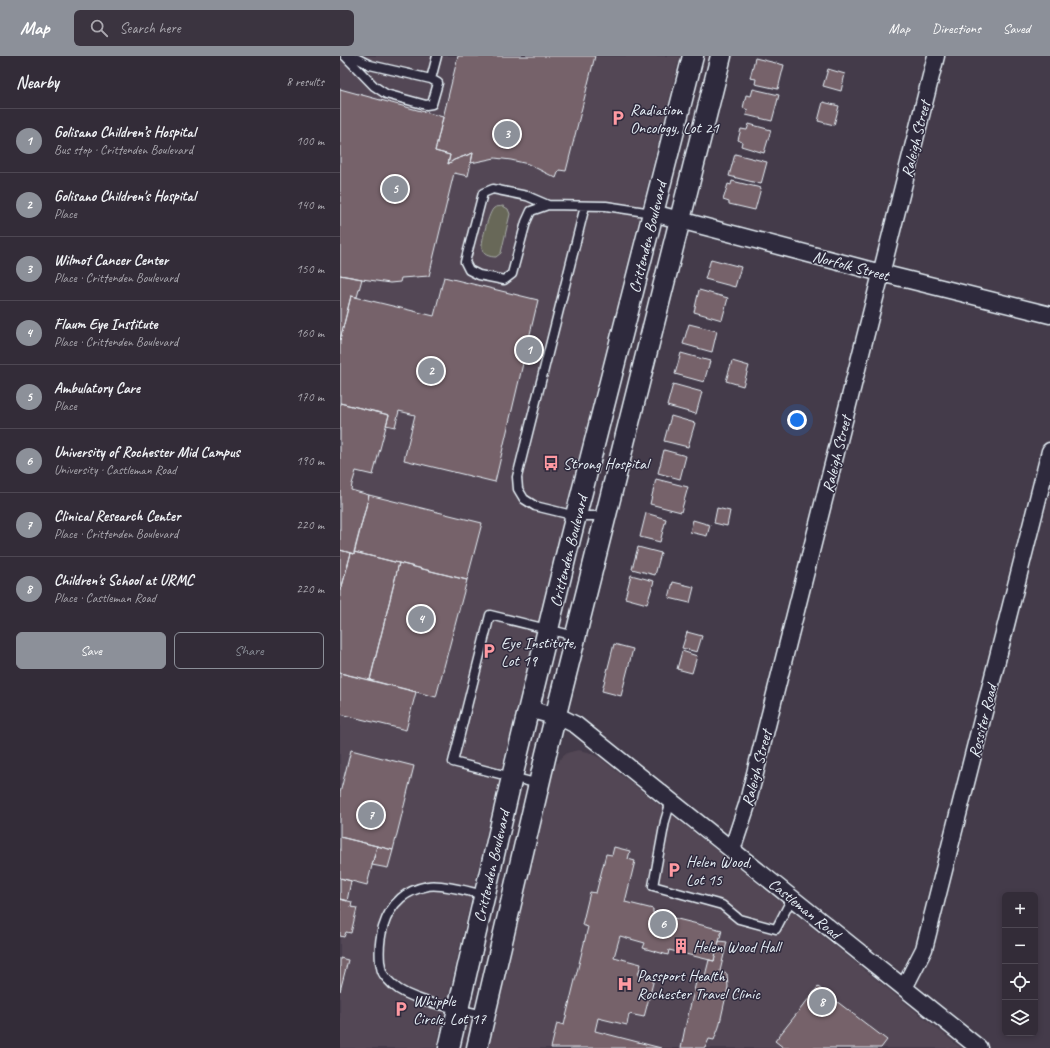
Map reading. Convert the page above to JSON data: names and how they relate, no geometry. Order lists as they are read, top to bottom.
{
  "streets": {
    "street": [
      "Raleigh Street",
      "Crittenden Boulevard",
      "Norfolk Street",
      "Rossiter Road",
      "Castleman Road"
    ]
  },
  "crossings": [
    ["Raleigh Street", "Norfolk Street"],
    ["Raleigh Street", "Castleman Road"],
    ["Crittenden Boulevard", "Norfolk Street"],
    ["Crittenden Boulevard", "Castleman Road"],
    ["Rossiter Road", "Castleman Road"]
  ],
  "places": {
    "parking": [
      "Radiation Oncology, Lot 21",
      "Eye Institute, Lot 19",
      "Helen Wood, Lot 15",
      "Whipple Circle, Lot 17"
    ],
    "bus stop": ["Strong Hospital"],
    "building": ["Helen Wood Hall"],
    "hospital": ["Passport Health Rochester Travel Clinic"]
  },
  "page": {
    "header": "Map",
    "search": "Search here",
    "nav": ["Map", "Directions", "Saved"],
    "heading": ["Nearby", "8 results"],
    "list": [
      {
        "mark": "1",
        "name": "Golisano Children’s Hospital",
        "note": "Bus stop · Crittenden Boulevard",
        "value": "100 m"
      },
      {
        "mark": "2",
        "name": "Golisano Children's Hospital",
        "note": "Place",
        "value": "140 m"
      },
      {
        "mark": "3",
        "name": "Wilmot Cancer Center",
        "note": "Place · Crittenden Boulevard",
        "value": "150 m"
      },
      {
        "mark": "4",
        "name": "Flaum Eye Institute",
        "note": "Place · Crittenden Boulevard",
        "value": "160 m"
      },
      {
        "mark": "5",
        "name": "Ambulatory Care",
        "note": "Place",
        "value": "170 m"
      },
      {
        "mark": "6",
        "name": "University of Rochester Mid Campus",
        "note": "University · Castleman Road",
        "value": "190 m"
      },
      {
        "mark": "7",
        "name": "Clinical Research Center",
        "note": "Place · Crittenden Boulevard",
        "value": "220 m"
      },
      {
        "mark": "8",
        "name": "Children's School at URMC",
        "note": "Place · Castleman Road",
        "value": "220 m"
      }
    ],
    "pins": [
      "3",
      "5",
      "1",
      "2",
      "4",
      "7",
      "6",
      "8"
    ],
    "buttons": ["Save", "Share"],
    "map_buttons": ["+", "−"]
  }
}
